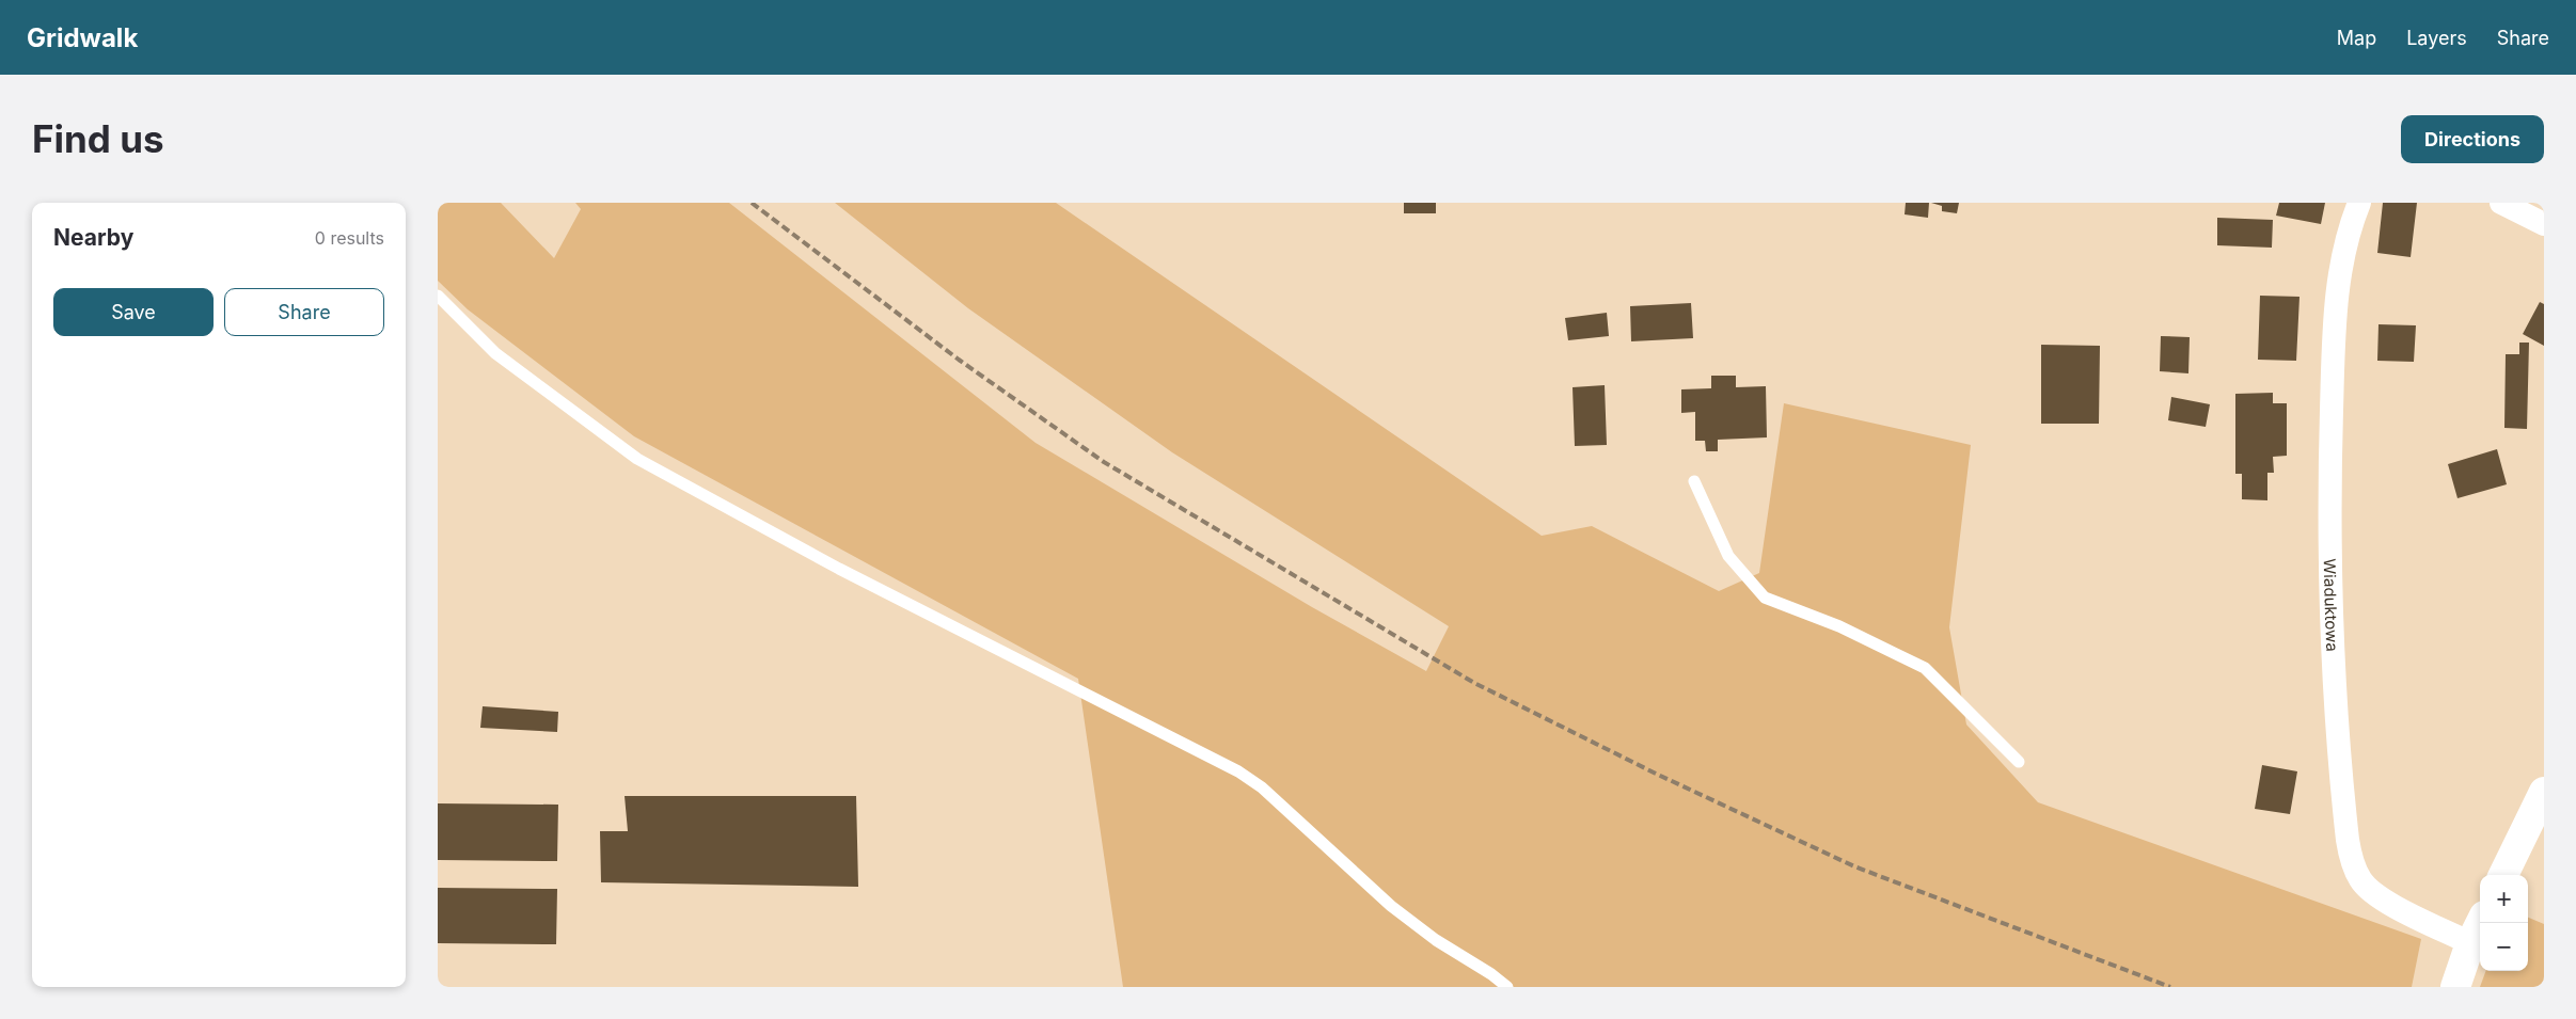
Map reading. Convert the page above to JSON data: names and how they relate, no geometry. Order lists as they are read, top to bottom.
{
  "streets": {
    "street": ["Wiaduktowa"]
  },
  "page": {
    "header": "Gridwalk",
    "nav": ["Map", "Layers", "Share"],
    "buttons": [
      "Directions",
      ["Save", "Share"]
    ],
    "title": "Find us",
    "heading": ["Nearby", "0 results"],
    "map_buttons": ["+", "−"]
  }
}
